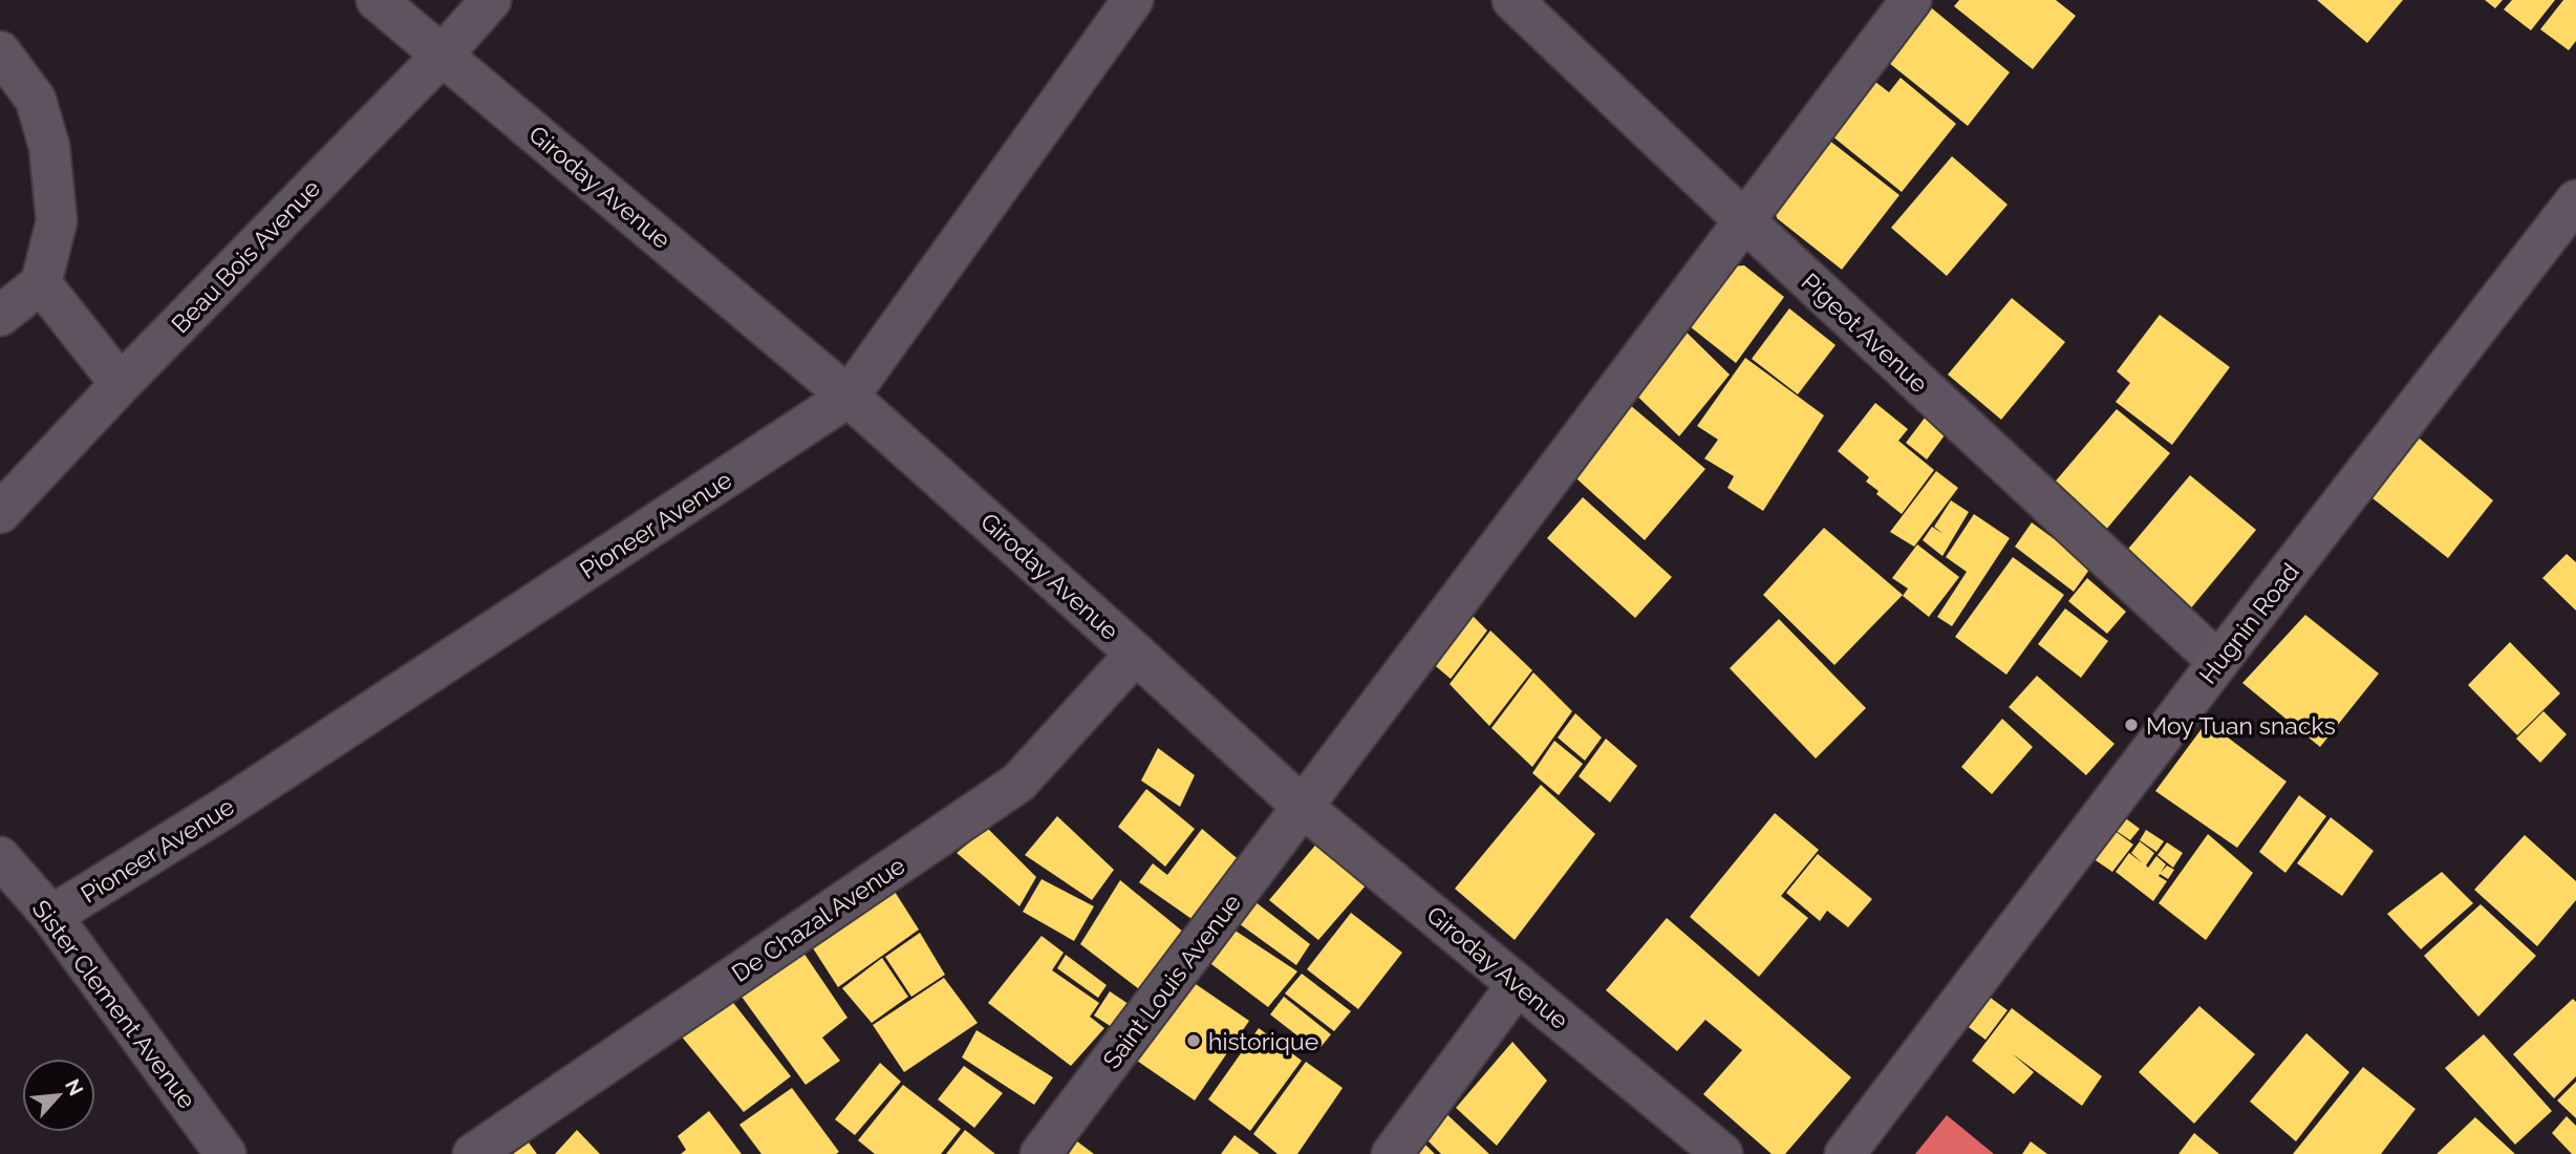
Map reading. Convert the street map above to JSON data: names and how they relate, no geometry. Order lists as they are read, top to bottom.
{
  "streets": {
    "main road": ["Hugnin Road"],
    "street": [
      "Giroday Avenue",
      "Beau Bois Avenue",
      "Pigeot Avenue",
      "Pioneer Avenue",
      "De Chazal Avenue",
      "Saint Louis Avenue",
      "Sister Clement Avenue"
    ]
  },
  "crossings": [
    ["Giroday Avenue", "Beau Bois Avenue"],
    ["Giroday Avenue", "Pioneer Avenue"],
    ["Giroday Avenue", "De Chazal Avenue"],
    ["Giroday Avenue", "Saint Louis Avenue"],
    ["Pigeot Avenue", "Hugnin Road"],
    ["Pigeot Avenue", "Saint Louis Avenue"],
    ["Pioneer Avenue", "Sister Clement Avenue"]
  ],
  "places": ["Moy Tuan snacks", "historique"],
  "north": "top right"
}
